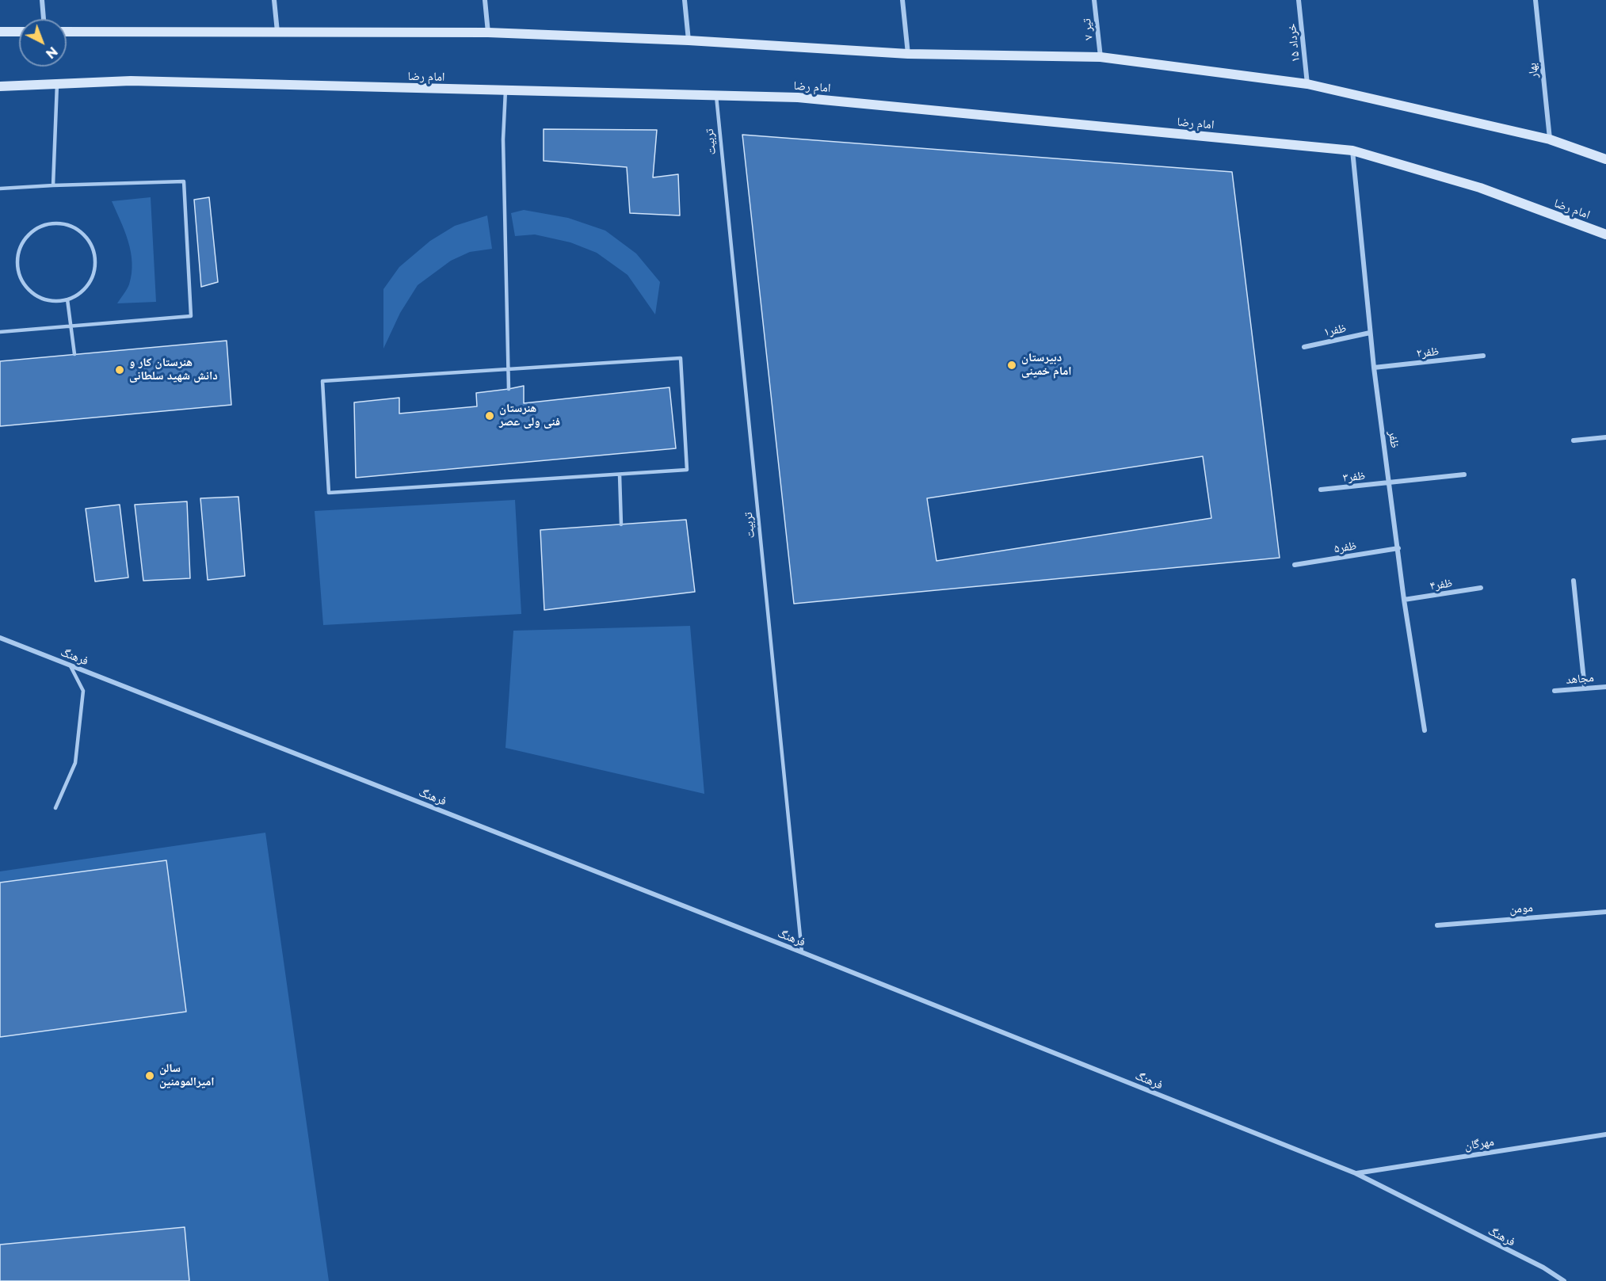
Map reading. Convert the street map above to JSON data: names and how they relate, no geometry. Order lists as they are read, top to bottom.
{
  "streets": {
    "street": [
      "۷ تیر",
      "۱۵ خرداد",
      "بهار",
      "امام رضا",
      "ظفر۱",
      "ظفر۲",
      "ظفر",
      "ظفر۳",
      "ظفر۵",
      "ظفر۴",
      "فرهنگ",
      "مجاهد",
      "مومن",
      "مهرگان"
    ],
    "lane": ["تربیت"]
  },
  "crossings": [
    ["امام رضا", "تربیت"],
    ["امام رضا", "ظفر"],
    ["تربیت", "فرهنگ"],
    ["ظفر۱", "ظفر"],
    ["ظفر۲", "ظفر"],
    ["ظفر", "ظفر۳"],
    ["ظفر", "ظفر۵"],
    ["ظفر", "ظفر۴"],
    ["فرهنگ", "مهرگان"]
  ],
  "places": [
    "دبیرستان امام خمینی",
    "هنرستان کار و دانش شهید سلطانی",
    "هنرستان فنی ولی عصر",
    "سالن امیرالمومنین"
  ],
  "north": "bottom right"
}
